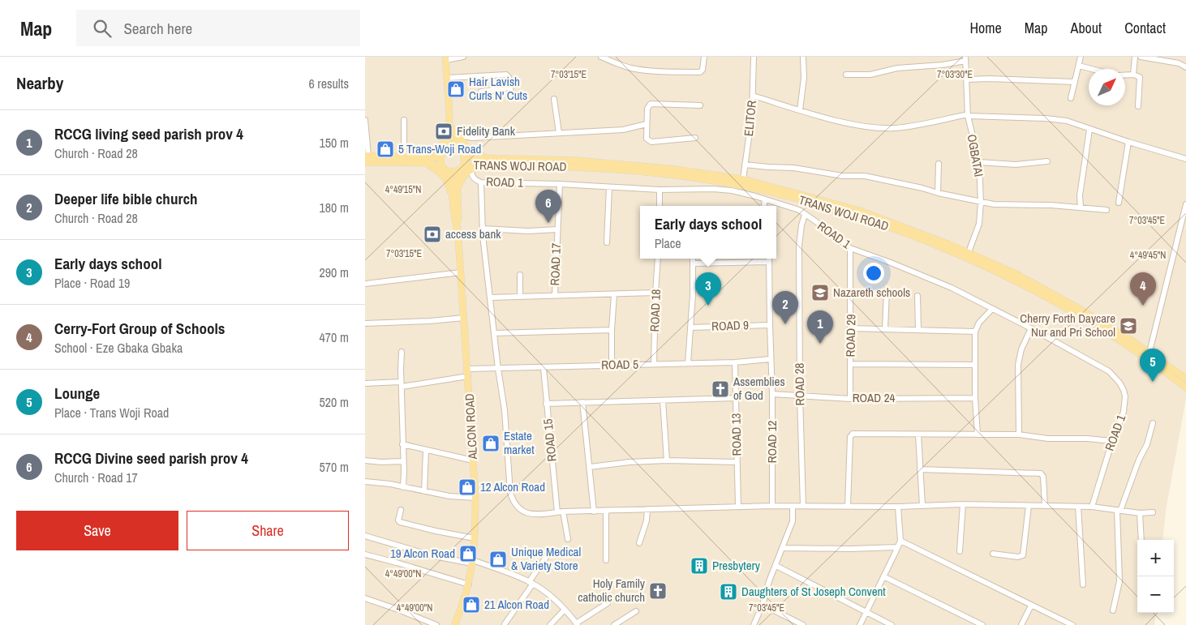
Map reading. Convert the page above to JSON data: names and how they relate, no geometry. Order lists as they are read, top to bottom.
{
  "streets": {
    "main road": ["TRANS WOJI ROAD", "ALCON ROAD"],
    "street": [
      "ELITOR",
      "OGBATAI",
      "ROAD 1",
      "ROAD 17",
      "ROAD 18",
      "ROAD 9",
      "ROAD 29",
      "ROAD 5",
      "ROAD 28",
      "ROAD 24",
      "ROAD 13",
      "ROAD 15",
      "ROAD 12"
    ]
  },
  "crossings": [
    ["ELITOR", "TRANS WOJI ROAD"],
    ["OGBATAI", "TRANS WOJI ROAD"],
    ["ROAD 1", "ROAD 17"],
    ["ROAD 1", "ROAD 29"],
    ["ROAD 1", "ROAD 28"],
    ["ROAD 18", "ROAD 5"],
    ["ROAD 9", "ROAD 12"],
    ["ROAD 29", "ROAD 24"],
    ["ROAD 5", "ALCON ROAD"],
    ["ROAD 5", "ROAD 13"],
    ["ROAD 5", "ROAD 15"],
    ["ROAD 5", "ROAD 12"],
    ["ROAD 28", "ROAD 24"],
    ["ROAD 24", "ROAD 12"]
  ],
  "places": {
    "shop": [
      "Hair Lavish Curls N' Cuts",
      "5 Trans-Woji Road",
      "Estate market",
      "12 Alcon Road",
      "19 Alcon Road",
      "Unique Medical & Variety Store",
      "21 Alcon Road"
    ],
    "bank": ["Fidelity Bank", "access bank"],
    "school or university": ["Nazareth schools", "Cherry Forth Daycare Nur and Pri School"],
    "church": ["Assemblies of God", "Holy Family catholic church"],
    "building": ["Presbytery", "Daughters of St Joseph Convent"]
  },
  "north": "top right",
  "page": {
    "header": "Map",
    "search": "Search here",
    "nav": [
      "Home",
      "Map",
      "About",
      "Contact"
    ],
    "heading": ["Nearby", "6 results"],
    "list": [
      {
        "mark": "1",
        "name": "RCCG living seed parish prov 4",
        "note": "Church · Road 28",
        "value": "150 m"
      },
      {
        "mark": "2",
        "name": "Deeper life bible church",
        "note": "Church · Road 28",
        "value": "180 m"
      },
      {
        "mark": "3",
        "name": "Early days school",
        "note": "Place · Road 19",
        "value": "290 m"
      },
      {
        "mark": "4",
        "name": "Cerry-Fort Group of Schools",
        "note": "School · Eze Gbaka Gbaka",
        "value": "470 m"
      },
      {
        "mark": "5",
        "name": "Lounge",
        "note": "Place · Trans Woji Road",
        "value": "520 m"
      },
      {
        "mark": "6",
        "name": "RCCG Divine seed parish prov 4",
        "note": "Church · Road 17",
        "value": "570 m"
      }
    ],
    "pins": [
      "6",
      "3",
      "4",
      "2",
      "1",
      "5"
    ],
    "popup": ["Early days school", "Place"],
    "buttons": ["Save", "Share"],
    "map_buttons": ["+", "−"]
  },
  "coordinates": [
    "7°03'15\"E",
    "7°03'30\"E",
    "4°49'15\"N",
    "7°03'45\"E",
    "4°49'45\"N",
    "4°49'00\"N"
  ]
}
